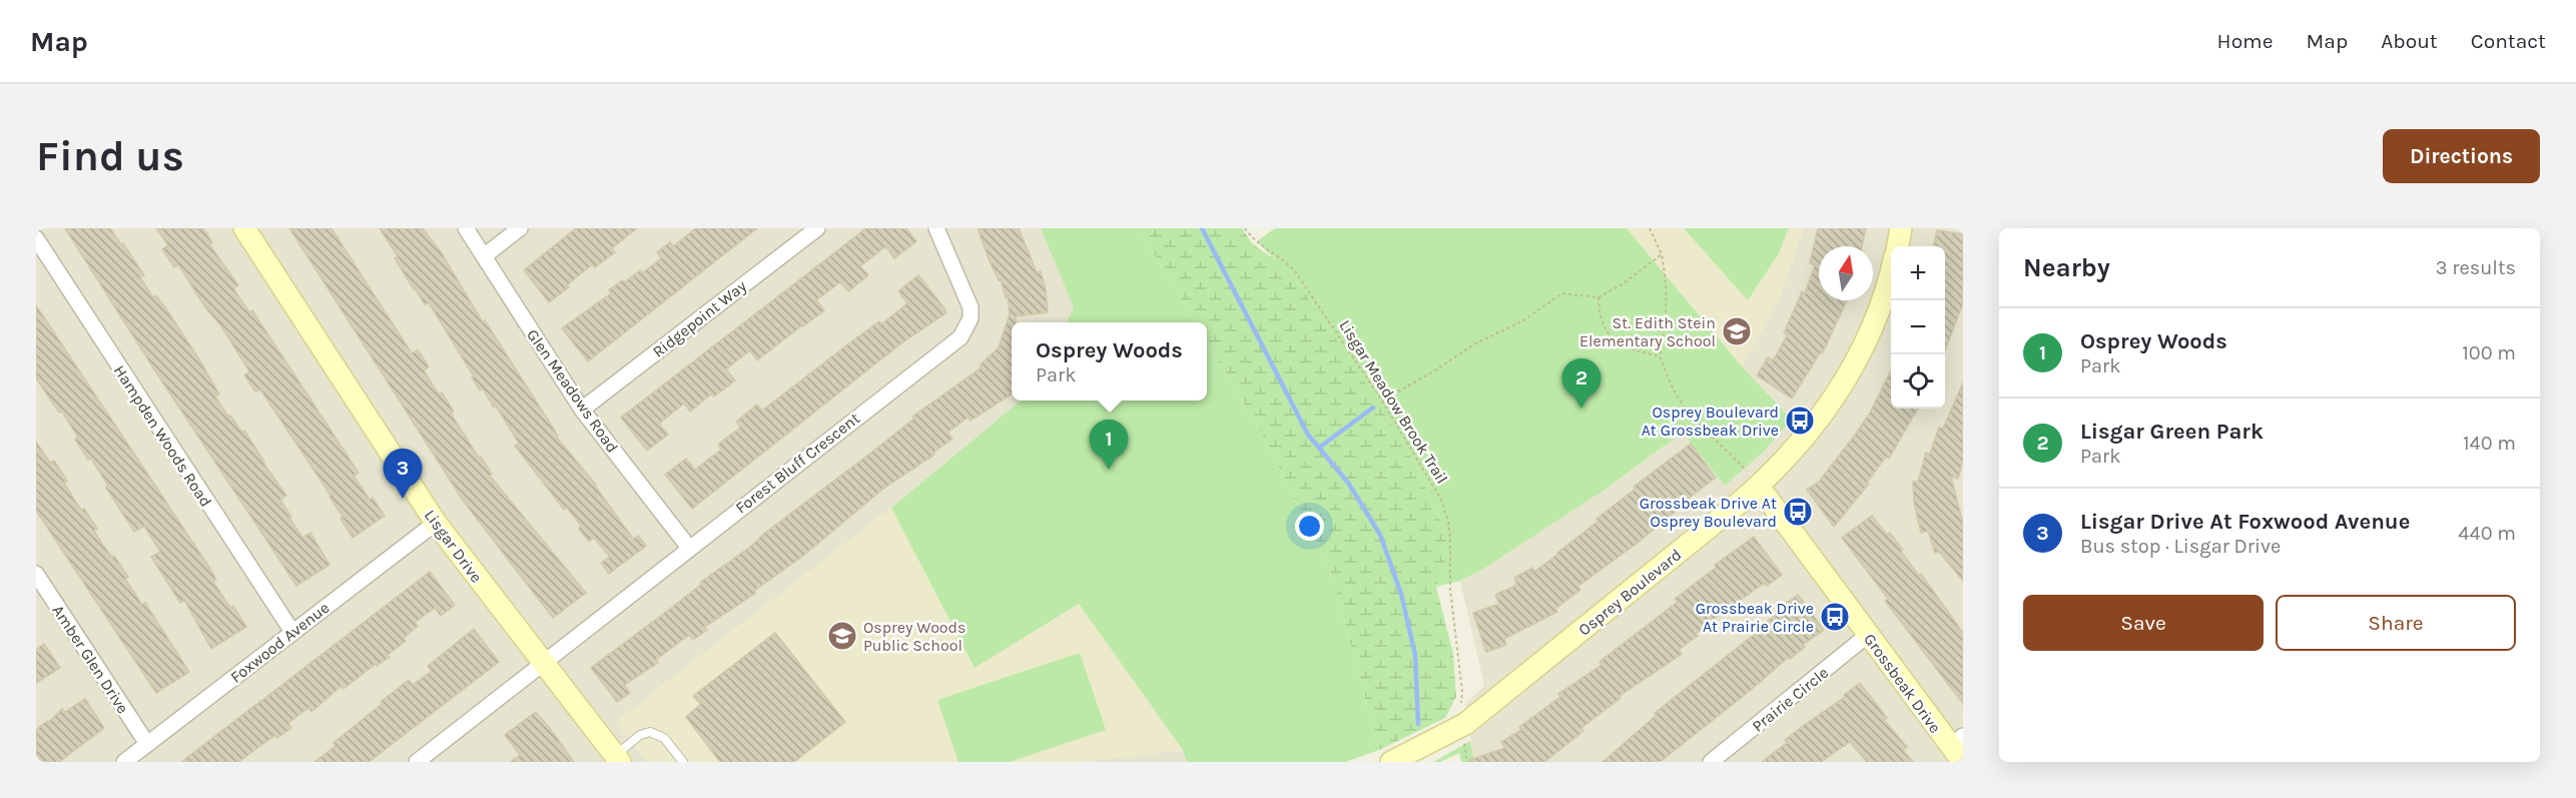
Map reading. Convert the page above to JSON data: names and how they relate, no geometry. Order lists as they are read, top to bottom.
{
  "streets": {
    "street": [
      "Ridgepoint Way",
      "Glen Meadows Road",
      "Hampden Woods Road",
      "Forest Bluff Crescent",
      "Lisgar Drive",
      "Osprey Boulevard",
      "Foxwood Avenue",
      "Amber Glen Drive",
      "Grossbeak Drive",
      "Prairie Circle"
    ],
    "path": ["Lisgar Meadow Brook Trail"]
  },
  "crossings": [
    ["Ridgepoint Way", "Glen Meadows Road"],
    ["Glen Meadows Road", "Forest Bluff Crescent"],
    ["Lisgar Meadow Brook Trail", "Osprey Boulevard"],
    ["Hampden Woods Road", "Foxwood Avenue"],
    ["Forest Bluff Crescent", "Lisgar Drive"],
    ["Lisgar Drive", "Foxwood Avenue"],
    ["Osprey Boulevard", "Grossbeak Drive"],
    ["Foxwood Avenue", "Amber Glen Drive"],
    ["Grossbeak Drive", "Prairie Circle"]
  ],
  "places": {
    "school or university": ["St. Edith Stein Elementary School", "Osprey Woods Public School"],
    "bus stop": ["Osprey Boulevard At Grossbeak Drive", "Grossbeak Drive At Osprey Boulevard", "Grossbeak Drive At Prairie Circle"]
  },
  "north": "top",
  "page": {
    "header": "Map",
    "nav": [
      "Home",
      "Map",
      "About",
      "Contact"
    ],
    "buttons": [
      "Directions",
      ["Save", "Share"]
    ],
    "title": "Find us",
    "heading": ["Nearby", "3 results"],
    "map_buttons": ["+", "−"],
    "list": [
      {
        "mark": "1",
        "name": "Osprey Woods",
        "note": "Park",
        "value": "100 m"
      },
      {
        "mark": "2",
        "name": "Lisgar Green Park",
        "note": "Park",
        "value": "140 m"
      },
      {
        "mark": "3",
        "name": "Lisgar Drive At Foxwood Avenue",
        "note": "Bus stop · Lisgar Drive",
        "value": "440 m"
      }
    ],
    "popup": ["Osprey Woods", "Park"],
    "pins": ["2", "1", "3"]
  }
}
